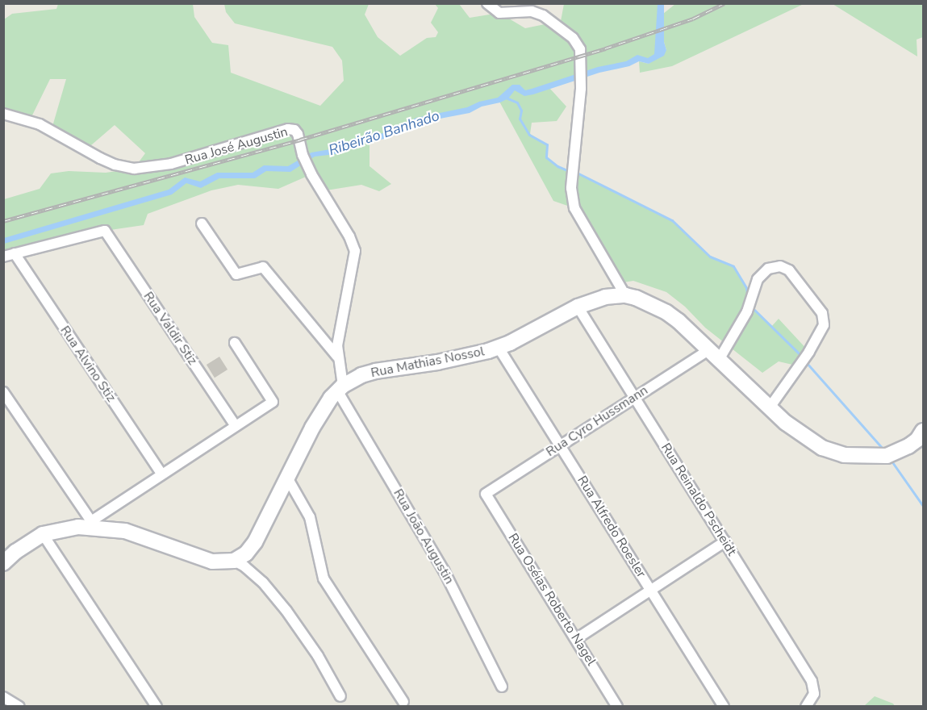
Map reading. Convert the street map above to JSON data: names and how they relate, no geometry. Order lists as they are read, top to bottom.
{
  "streets": {
    "street": [
      "Rua José Augustin",
      "Rua Valdir Stiz",
      "Rua Mathias Nossol",
      "Rua Alvino Stiz",
      "Rua Cyro Hussmann",
      "Rua Reinaldo Pscheidt",
      "Rua Alfredo Roesler",
      "Rua João Augustin",
      "Rua Oséias Roberto Nagel"
    ]
  },
  "crossings": [
    ["Rua José Augustin", "Rua Mathias Nossol"],
    ["Rua José Augustin", "Rua João Augustin"],
    ["Rua Valdir Stiz", "Rua Alvino Stiz"],
    ["Rua Mathias Nossol", "Rua Cyro Hussmann"],
    ["Rua Mathias Nossol", "Rua Reinaldo Pscheidt"],
    ["Rua Mathias Nossol", "Rua Alfredo Roesler"],
    ["Rua Mathias Nossol", "Rua João Augustin"],
    ["Rua Cyro Hussmann", "Rua Reinaldo Pscheidt"],
    ["Rua Cyro Hussmann", "Rua Alfredo Roesler"],
    ["Rua Cyro Hussmann", "Rua Oséias Roberto Nagel"]
  ],
  "water": ["Ribeirão Banhado"]
}
